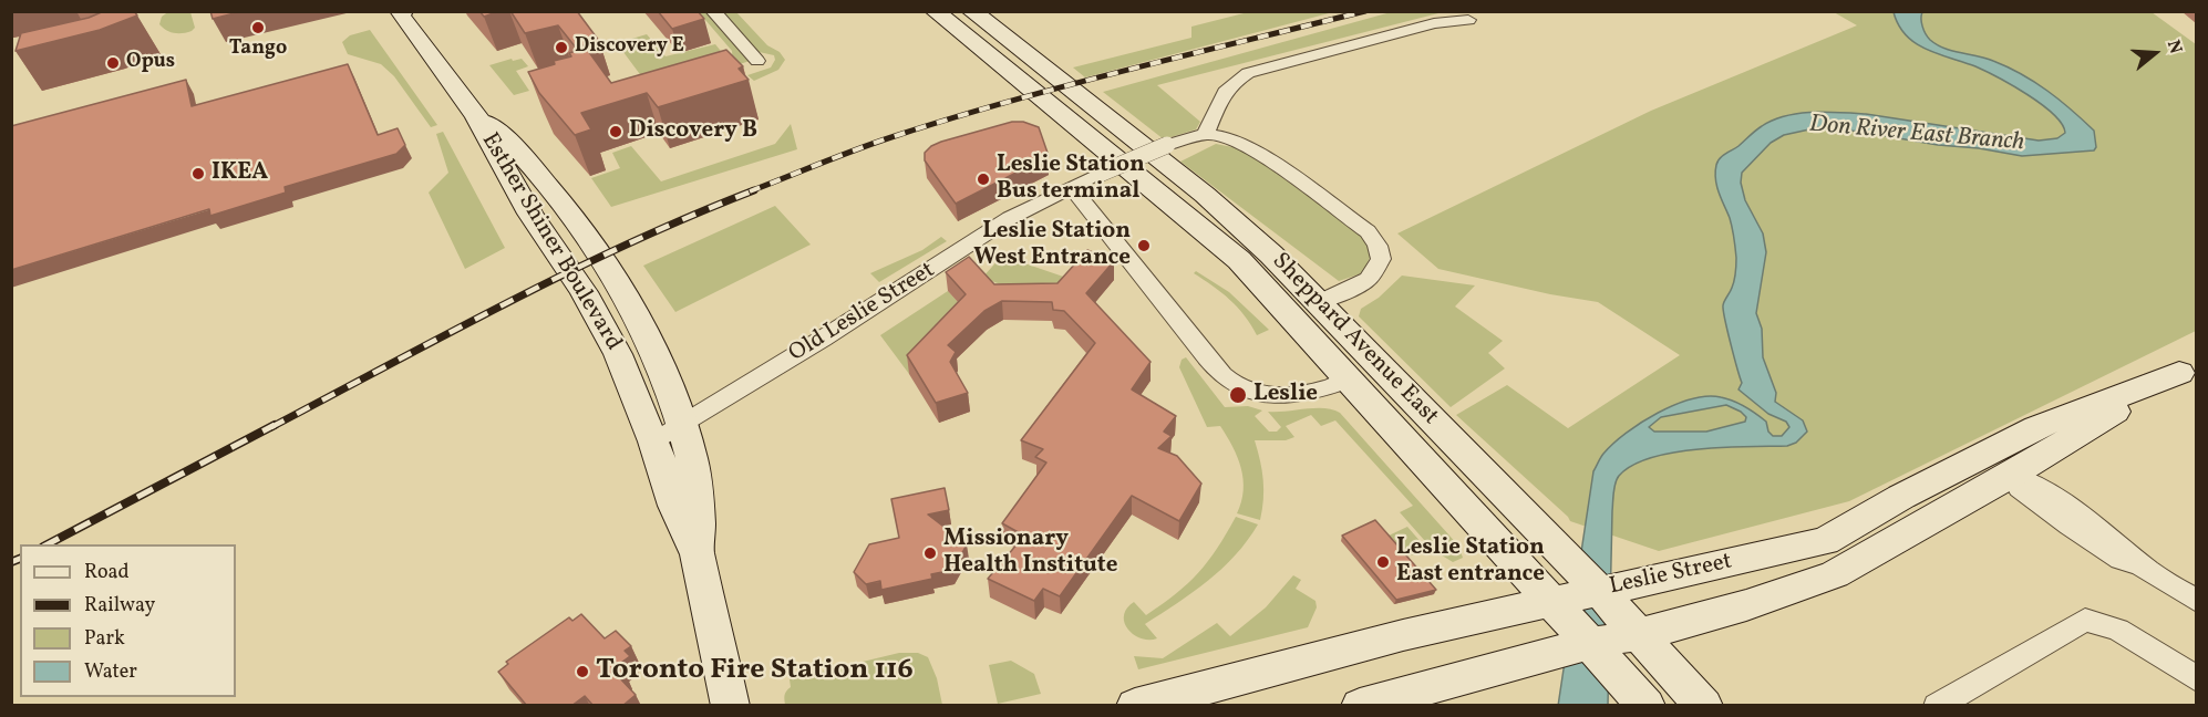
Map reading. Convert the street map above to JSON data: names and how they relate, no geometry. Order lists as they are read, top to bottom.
{
  "streets": {
    "main road": ["Esther Shiner Boulevard", "Sheppard Avenue East", "Leslie Street"],
    "street": ["Old Leslie Street"]
  },
  "crossings": [
    ["Esther Shiner Boulevard", "Old Leslie Street"],
    ["Sheppard Avenue East", "Leslie Street"]
  ],
  "water": ["Don River East Branch"],
  "places": [
    "Tango",
    "Discovery E",
    "Opus",
    "Discovery B",
    "IKEA",
    "Leslie Station Bus terminal",
    "Leslie Station West Entrance",
    "Leslie",
    "Missionary Health Institute",
    "Leslie Station East entrance",
    "Toronto Fire Station 116"
  ],
  "legend": [
    "Road",
    "Railway",
    "Park",
    "Water"
  ],
  "north": "right"
}
